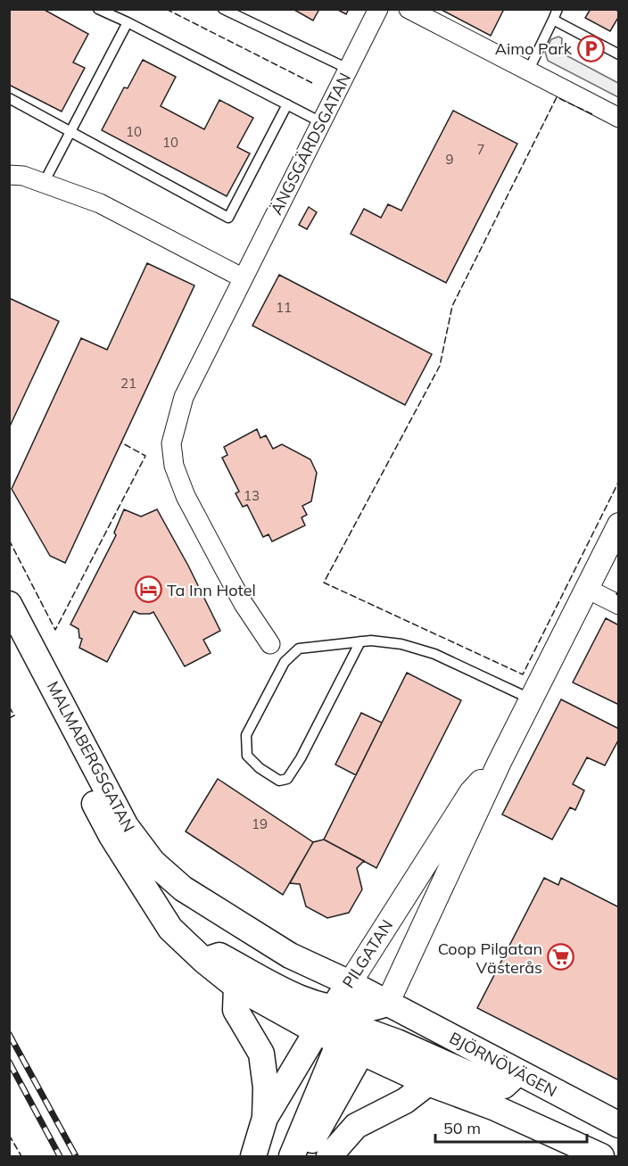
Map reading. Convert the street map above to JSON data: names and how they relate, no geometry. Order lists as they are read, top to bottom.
{
  "streets": {
    "main road": ["MALMABERGSGATAN", "PILGATAN", "BJÖRNÖVÄGEN"],
    "street": ["ÄNGSGÄRDSGATAN"]
  },
  "crossings": [
    ["MALMABERGSGATAN", "PILGATAN"],
    ["MALMABERGSGATAN", "BJÖRNÖVÄGEN"],
    ["PILGATAN", "BJÖRNÖVÄGEN"]
  ],
  "places": {
    "parking": ["Aimo Park"],
    "hotel": ["Ta Inn Hotel"],
    "supermarket": ["Coop Pilgatan Västerås"]
  },
  "house_numbers": [
    "10",
    "10",
    "7",
    "9",
    "11",
    "21",
    "13",
    "19"
  ],
  "scale_bar": "50 m"
}
